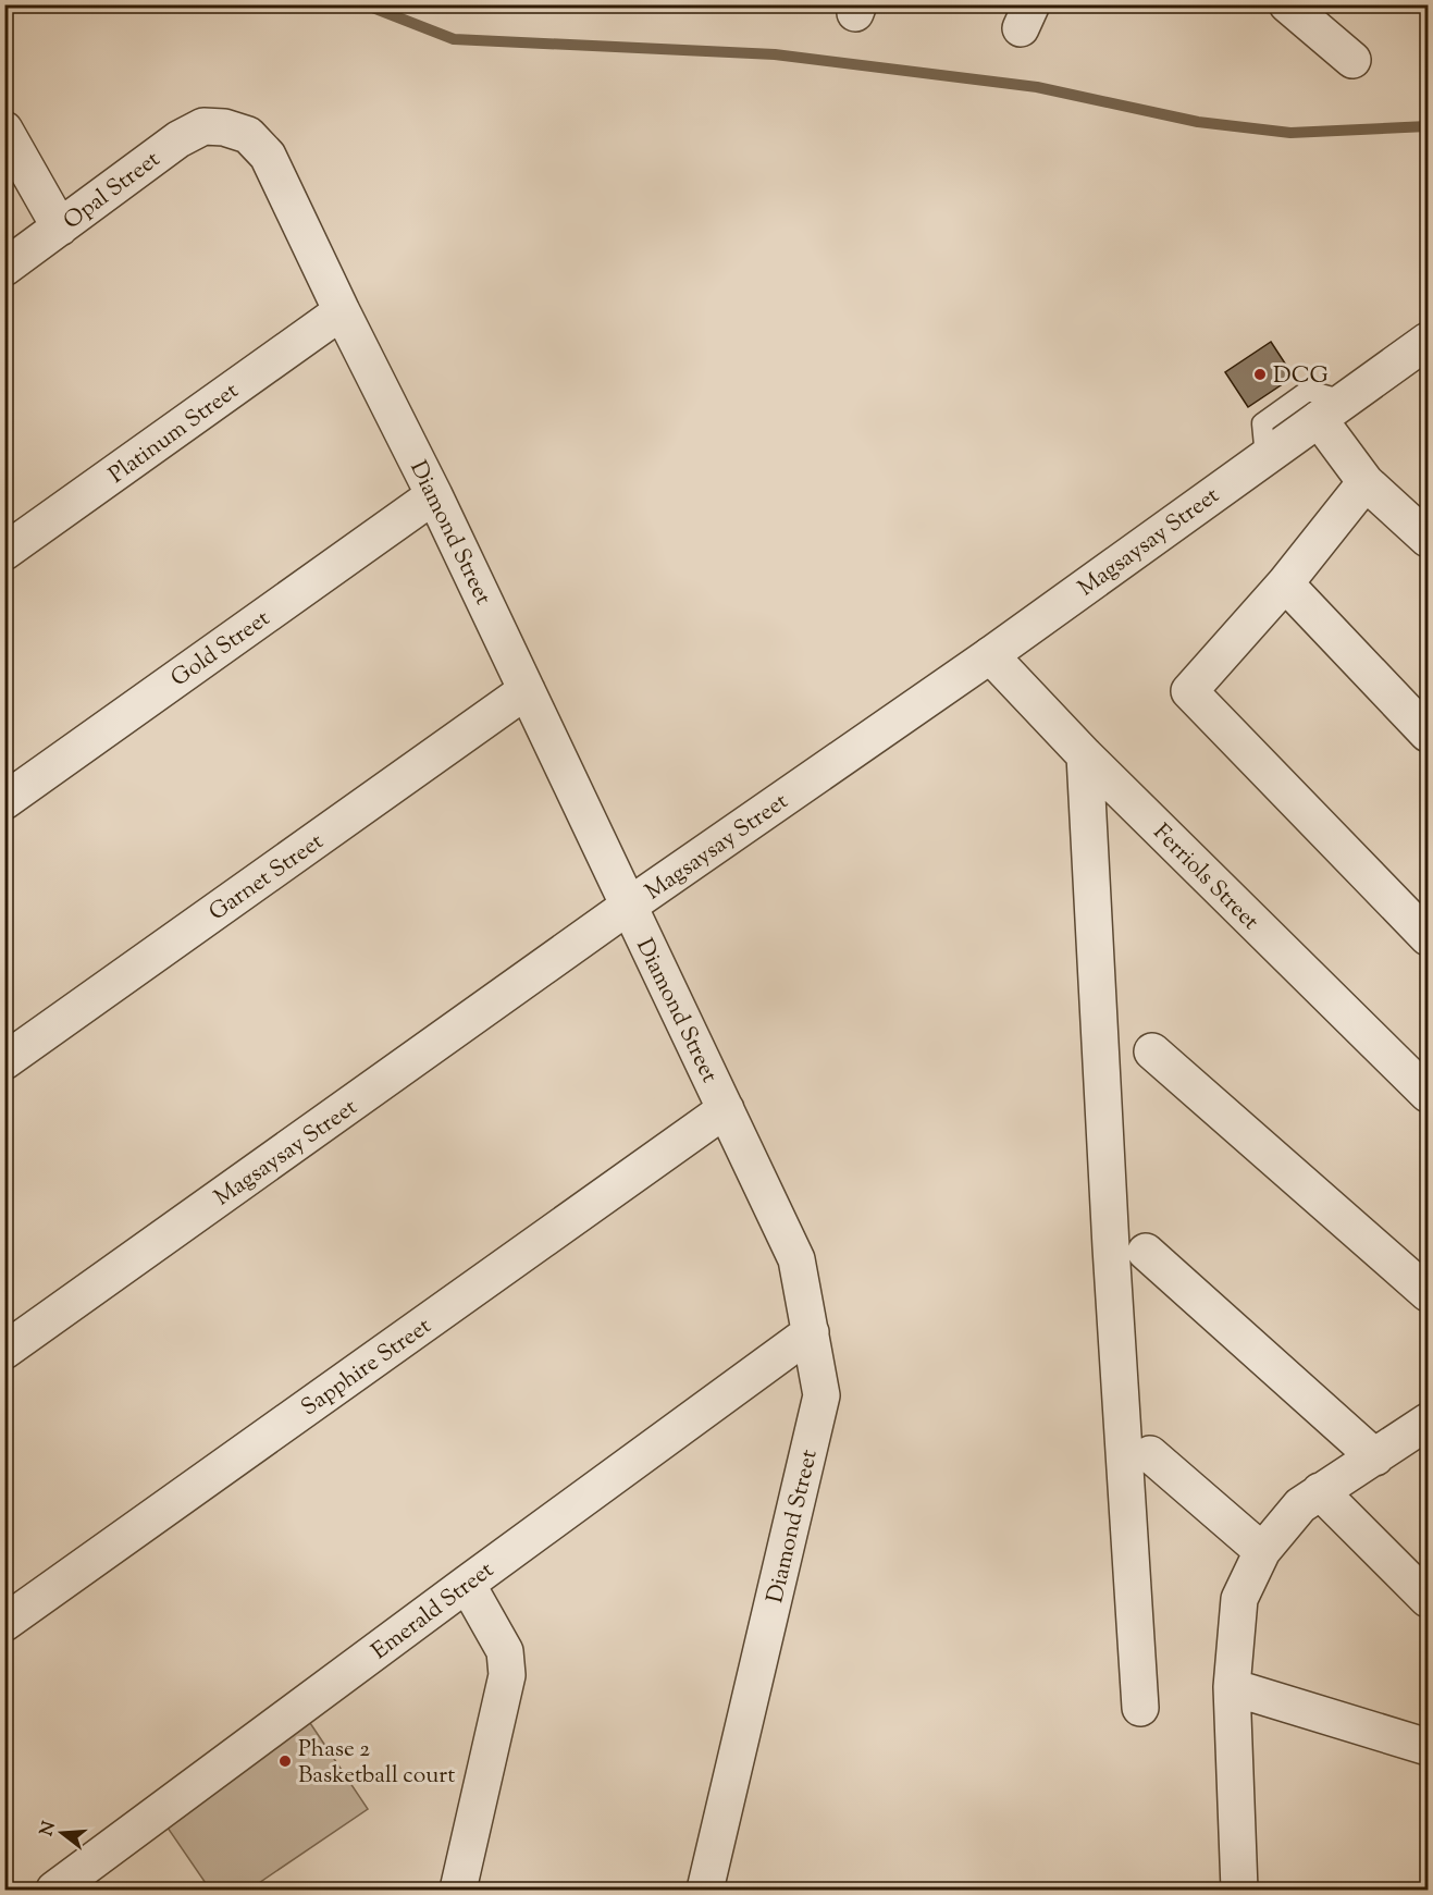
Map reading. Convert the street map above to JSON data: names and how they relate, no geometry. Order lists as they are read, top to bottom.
{
  "streets": {
    "street": [
      "Opal Street",
      "Platinum Street",
      "Diamond Street",
      "Magsaysay Street",
      "Gold Street",
      "Garnet Street",
      "Ferriols Street",
      "Sapphire Street",
      "Emerald Street"
    ]
  },
  "crossings": [
    ["Opal Street", "Diamond Street"],
    ["Platinum Street", "Diamond Street"],
    ["Diamond Street", "Magsaysay Street"],
    ["Diamond Street", "Gold Street"],
    ["Diamond Street", "Garnet Street"],
    ["Diamond Street", "Sapphire Street"],
    ["Diamond Street", "Emerald Street"],
    ["Magsaysay Street", "Ferriols Street"]
  ],
  "places": ["DCG", "Phase 2 Basketball court"],
  "north": "left"
}
